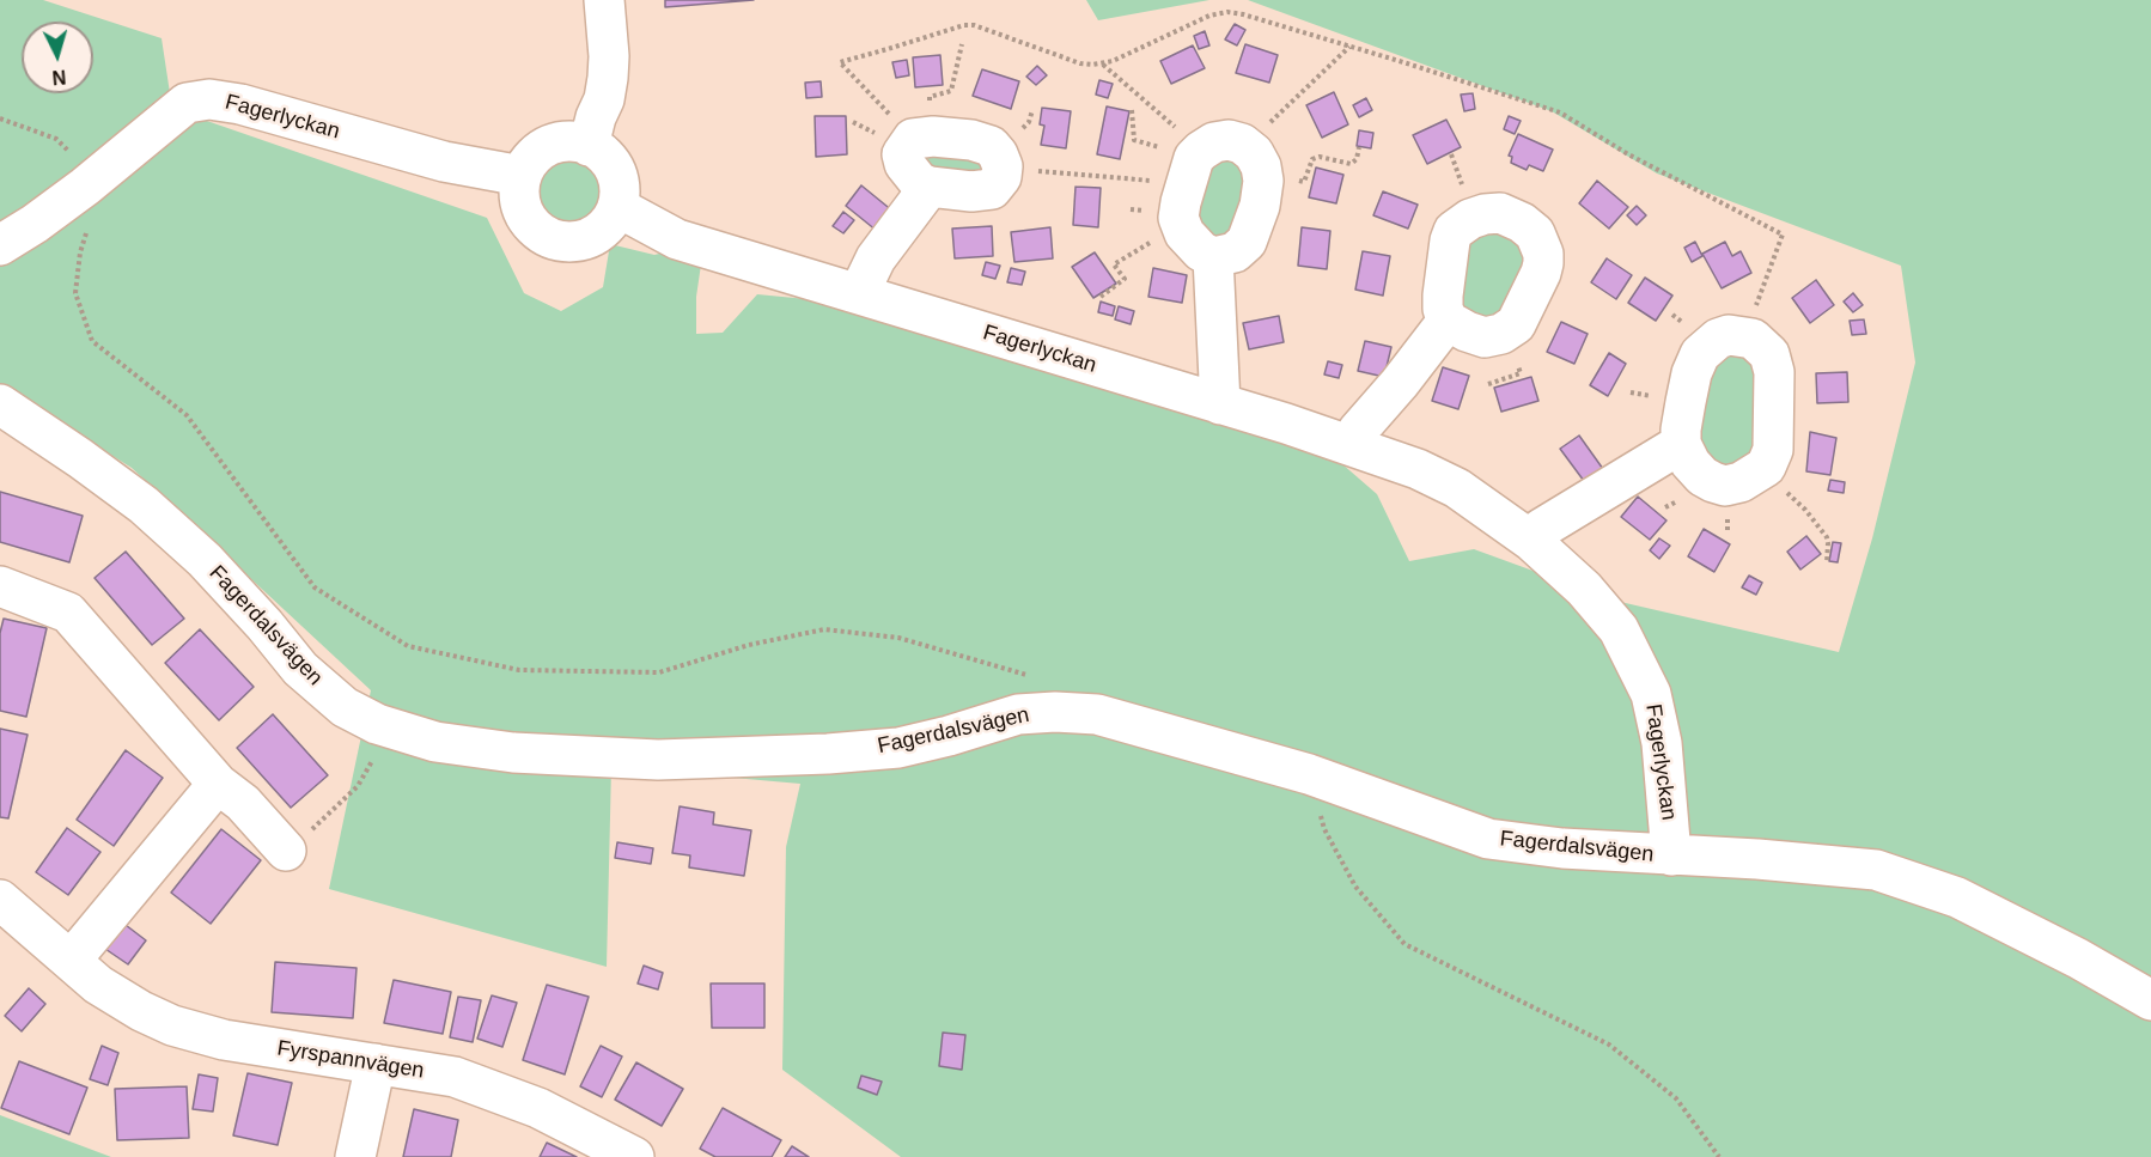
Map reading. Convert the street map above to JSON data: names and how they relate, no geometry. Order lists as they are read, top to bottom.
{
  "streets": {
    "street": ["Fagerlyckan", "Fagerdalsvägen", "Fyrspannvägen"]
  },
  "crossings": [
    ["Fagerlyckan", "Fagerdalsvägen"]
  ],
  "north": "bottom"
}
